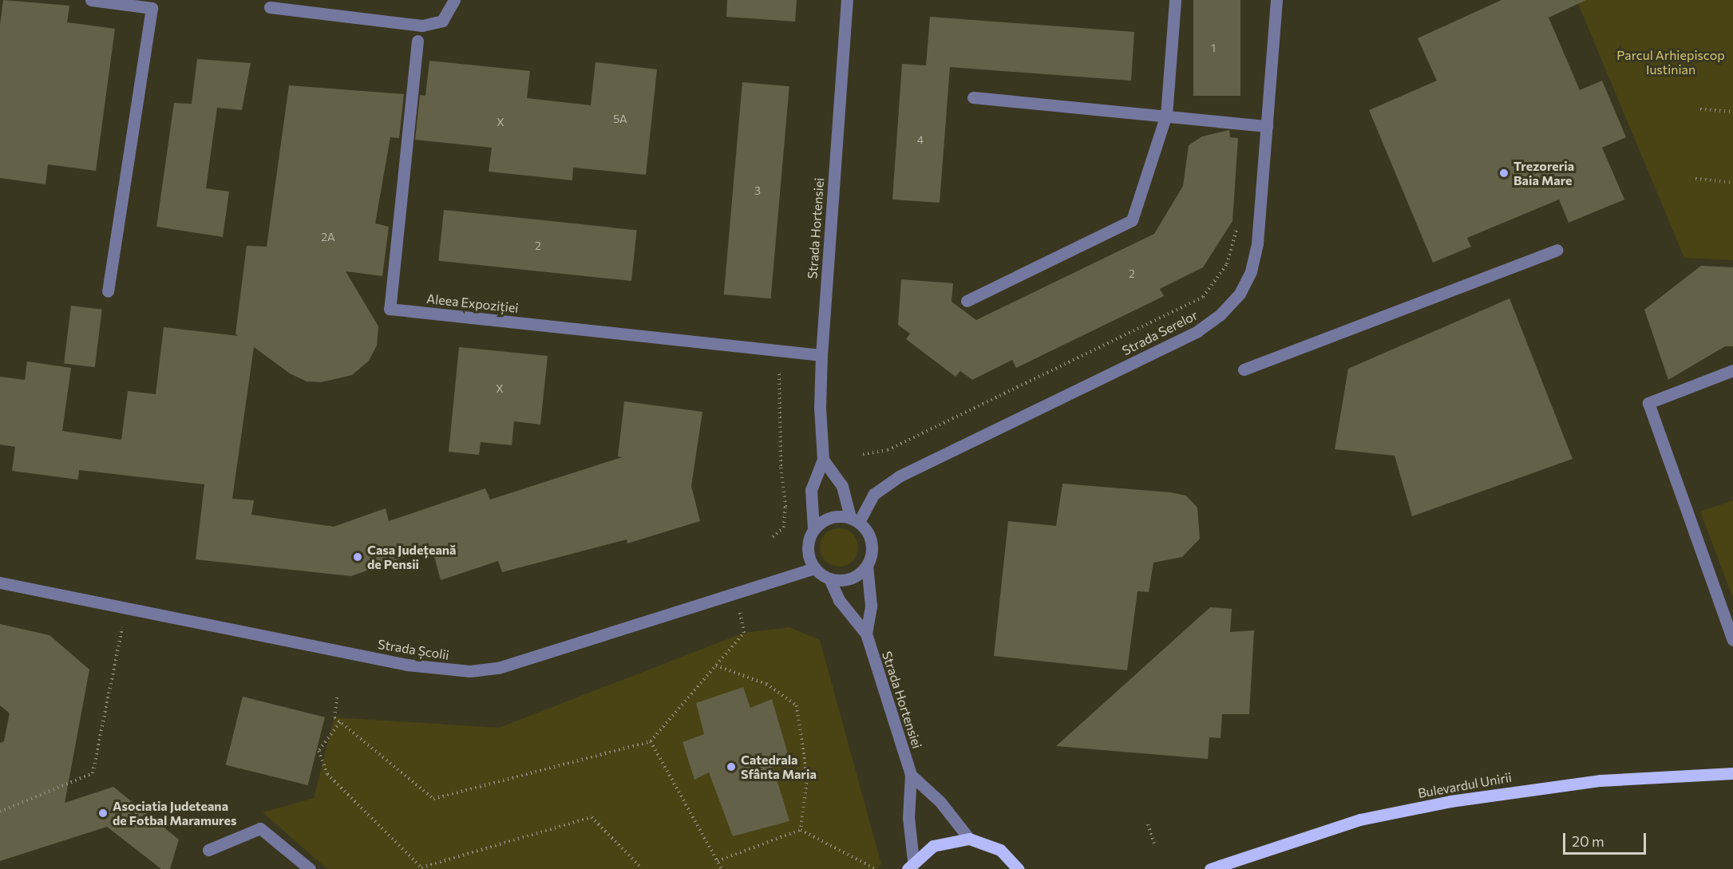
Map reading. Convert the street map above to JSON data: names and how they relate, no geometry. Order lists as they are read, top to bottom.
{
  "streets": {
    "main road": ["Bulevardul Unirii"],
    "street": [
      "Strada Hortensiei",
      "Aleea Expoziției",
      "Strada Serelor",
      "Strada Școlii"
    ]
  },
  "crossings": [
    ["Strada Hortensiei", "Aleea Expoziției"],
    ["Strada Hortensiei", "Strada Serelor"],
    ["Strada Hortensiei", "Strada Școlii"],
    ["Strada Serelor", "Strada Școlii"]
  ],
  "parks": ["Parcul Arhiepiscop Iustinian"],
  "places": [
    "Trezoreria Baia Mare",
    "Casa Județeană de Pensii",
    "Catedrala Sfânta Maria",
    "Asociatia Judeteana de Fotbal Maramures"
  ],
  "house_numbers": [
    "1",
    "5A",
    "X",
    "4",
    "3",
    "2A",
    "2",
    "2",
    "X"
  ],
  "scale_bar": "20 m"
}
